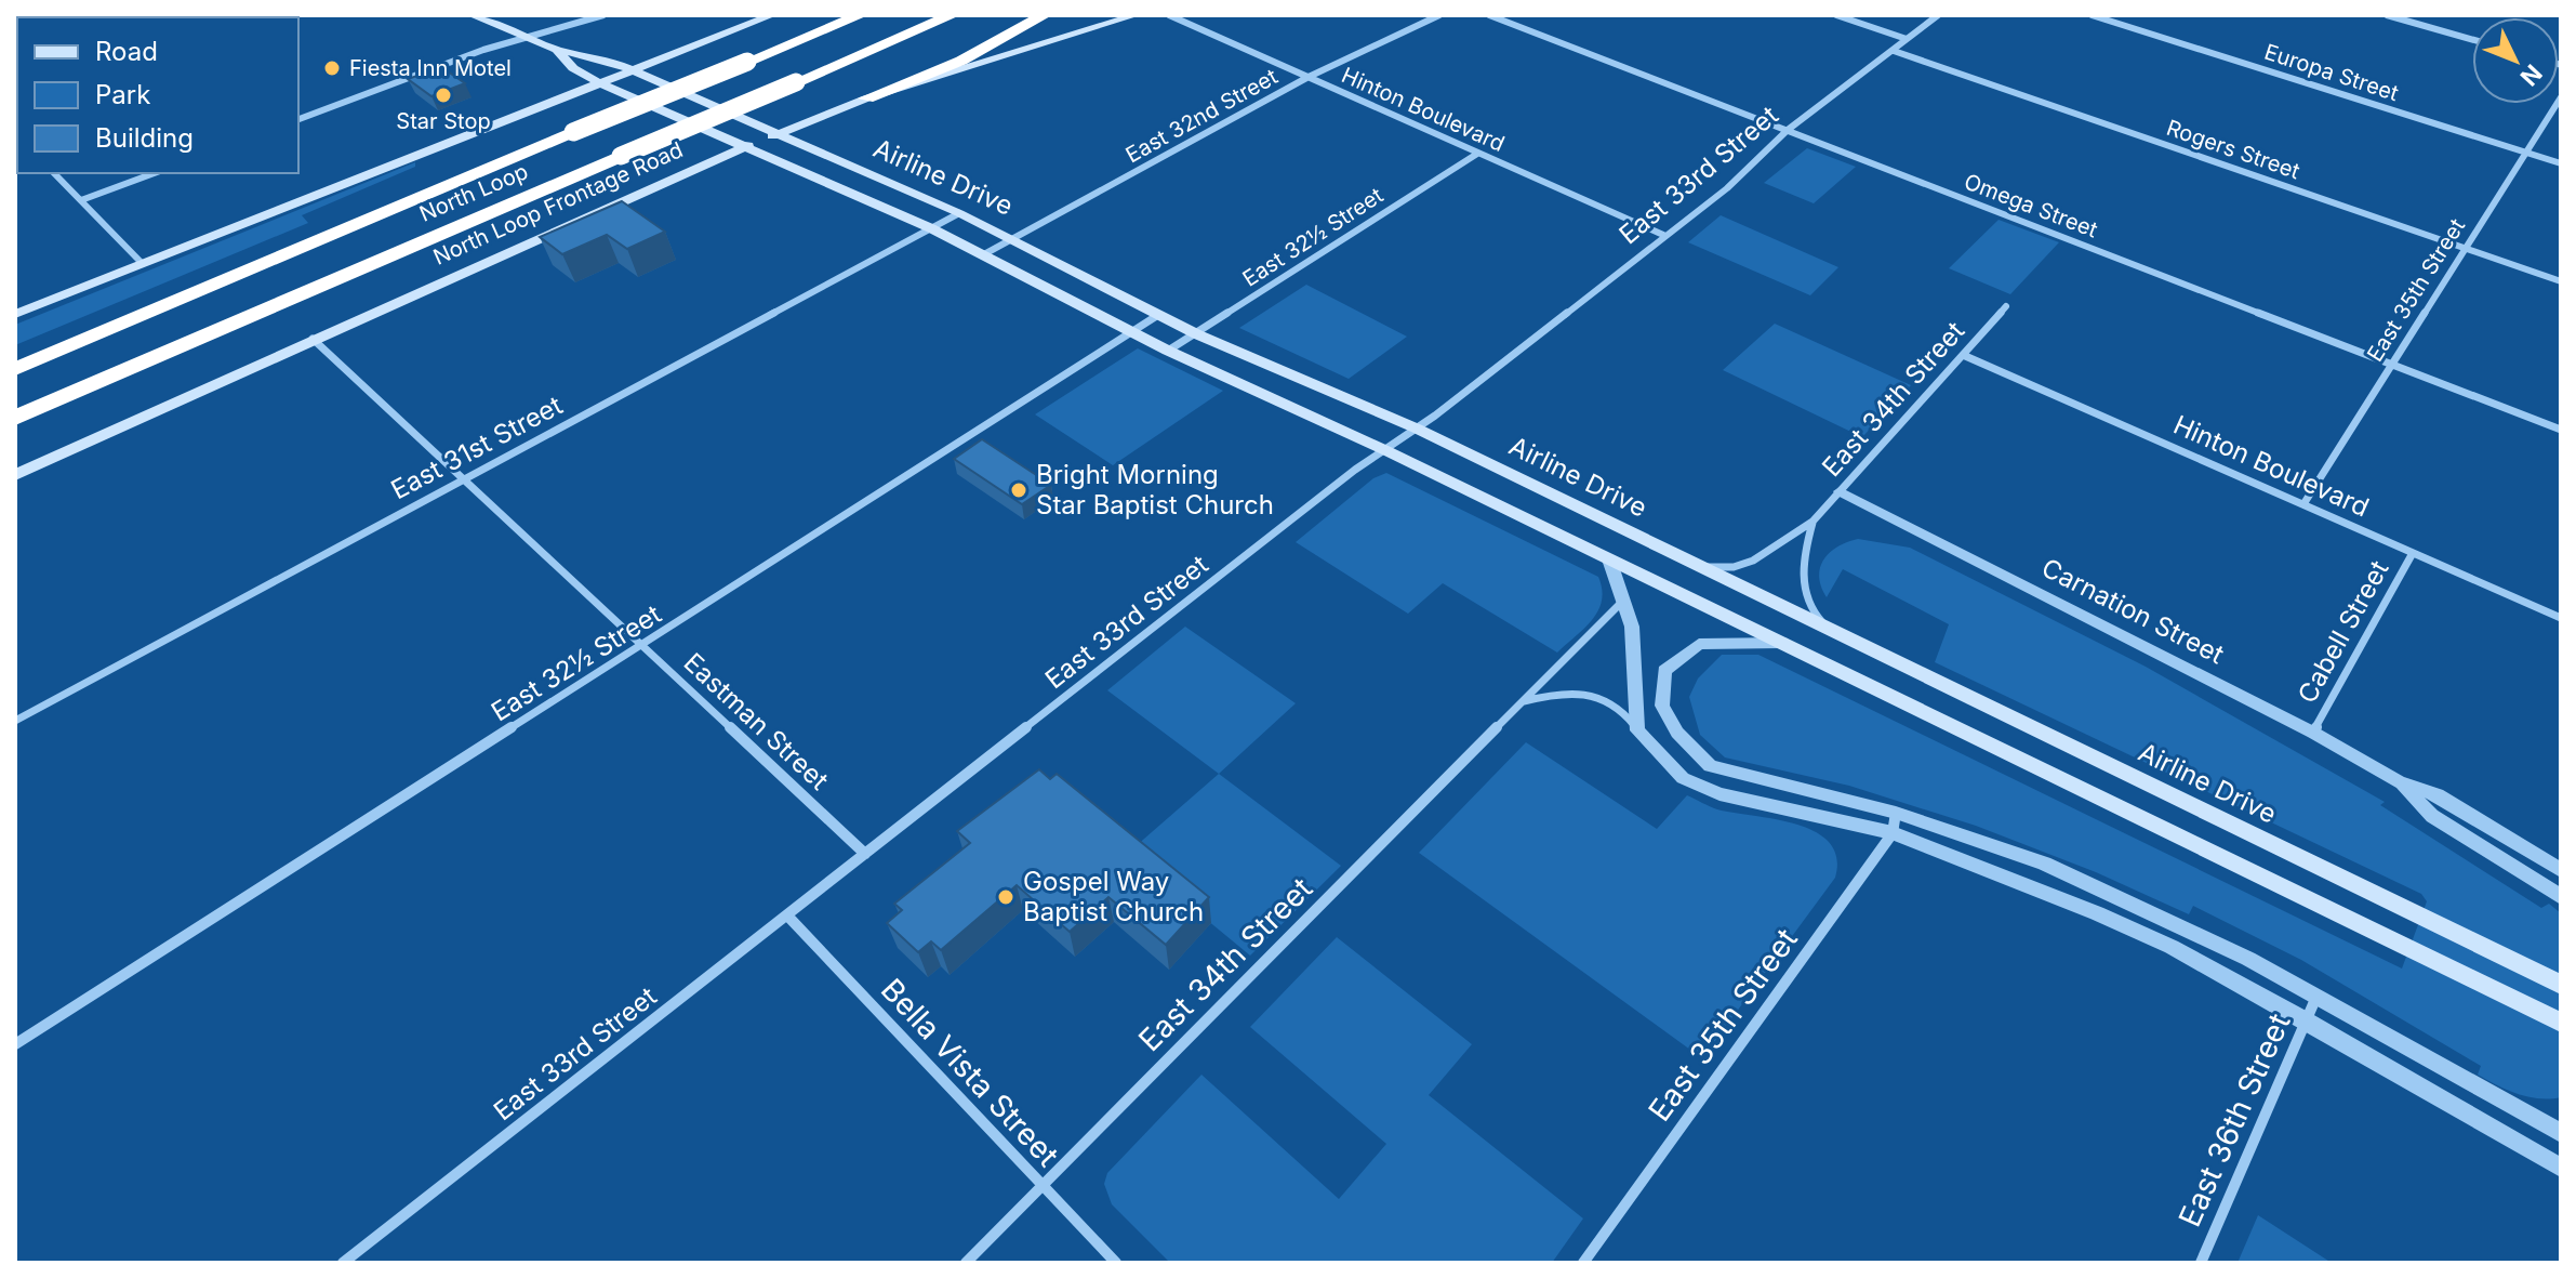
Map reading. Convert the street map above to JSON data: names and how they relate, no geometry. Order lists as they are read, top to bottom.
{
  "streets": {
    "highway": ["North Loop"],
    "main road": ["Airline Drive", "North Loop Frontage Road"],
    "street": [
      "Europa Street",
      "Hinton Boulevard",
      "East 32nd Street",
      "Rogers Street",
      "East 33rd Street",
      "Omega Street",
      "East 32½ Street",
      "East 35th Street",
      "East 34th Street",
      "East 31st Street",
      "Carnation Street",
      "Cabell Street",
      "Eastman Street",
      "Bella Vista Street",
      "East 36th Street"
    ]
  },
  "crossings": [
    ["Europa Street", "East 35th Street"],
    ["Hinton Boulevard", "East 32nd Street"],
    ["Hinton Boulevard", "East 33rd Street"],
    ["Hinton Boulevard", "East 32½ Street"],
    ["Hinton Boulevard", "East 35th Street"],
    ["Hinton Boulevard", "East 34th Street"],
    ["Hinton Boulevard", "Cabell Street"],
    ["East 32nd Street", "Airline Drive"],
    ["Rogers Street", "East 33rd Street"],
    ["Rogers Street", "East 35th Street"],
    ["East 33rd Street", "Airline Drive"],
    ["East 33rd Street", "Omega Street"],
    ["East 33rd Street", "Eastman Street"],
    ["East 33rd Street", "Bella Vista Street"],
    ["Airline Drive", "North Loop Frontage Road"],
    ["Airline Drive", "East 32½ Street"],
    ["Airline Drive", "East 35th Street"],
    ["Airline Drive", "East 34th Street"],
    ["Airline Drive", "East 31st Street"],
    ["Airline Drive", "East 36th Street"],
    ["North Loop Frontage Road", "Eastman Street"],
    ["Omega Street", "East 35th Street"],
    ["East 32½ Street", "Eastman Street"],
    ["East 34th Street", "Carnation Street"],
    ["East 34th Street", "Bella Vista Street"],
    ["East 31st Street", "Eastman Street"],
    ["Carnation Street", "Cabell Street"]
  ],
  "places": [
    "Fiesta Inn Motel",
    "Star Stop",
    "Bright Morning Star Baptist Church",
    "Gospel Way Baptist Church"
  ],
  "legend": ["Road", "Park", "Building"],
  "north": "bottom right"
}
